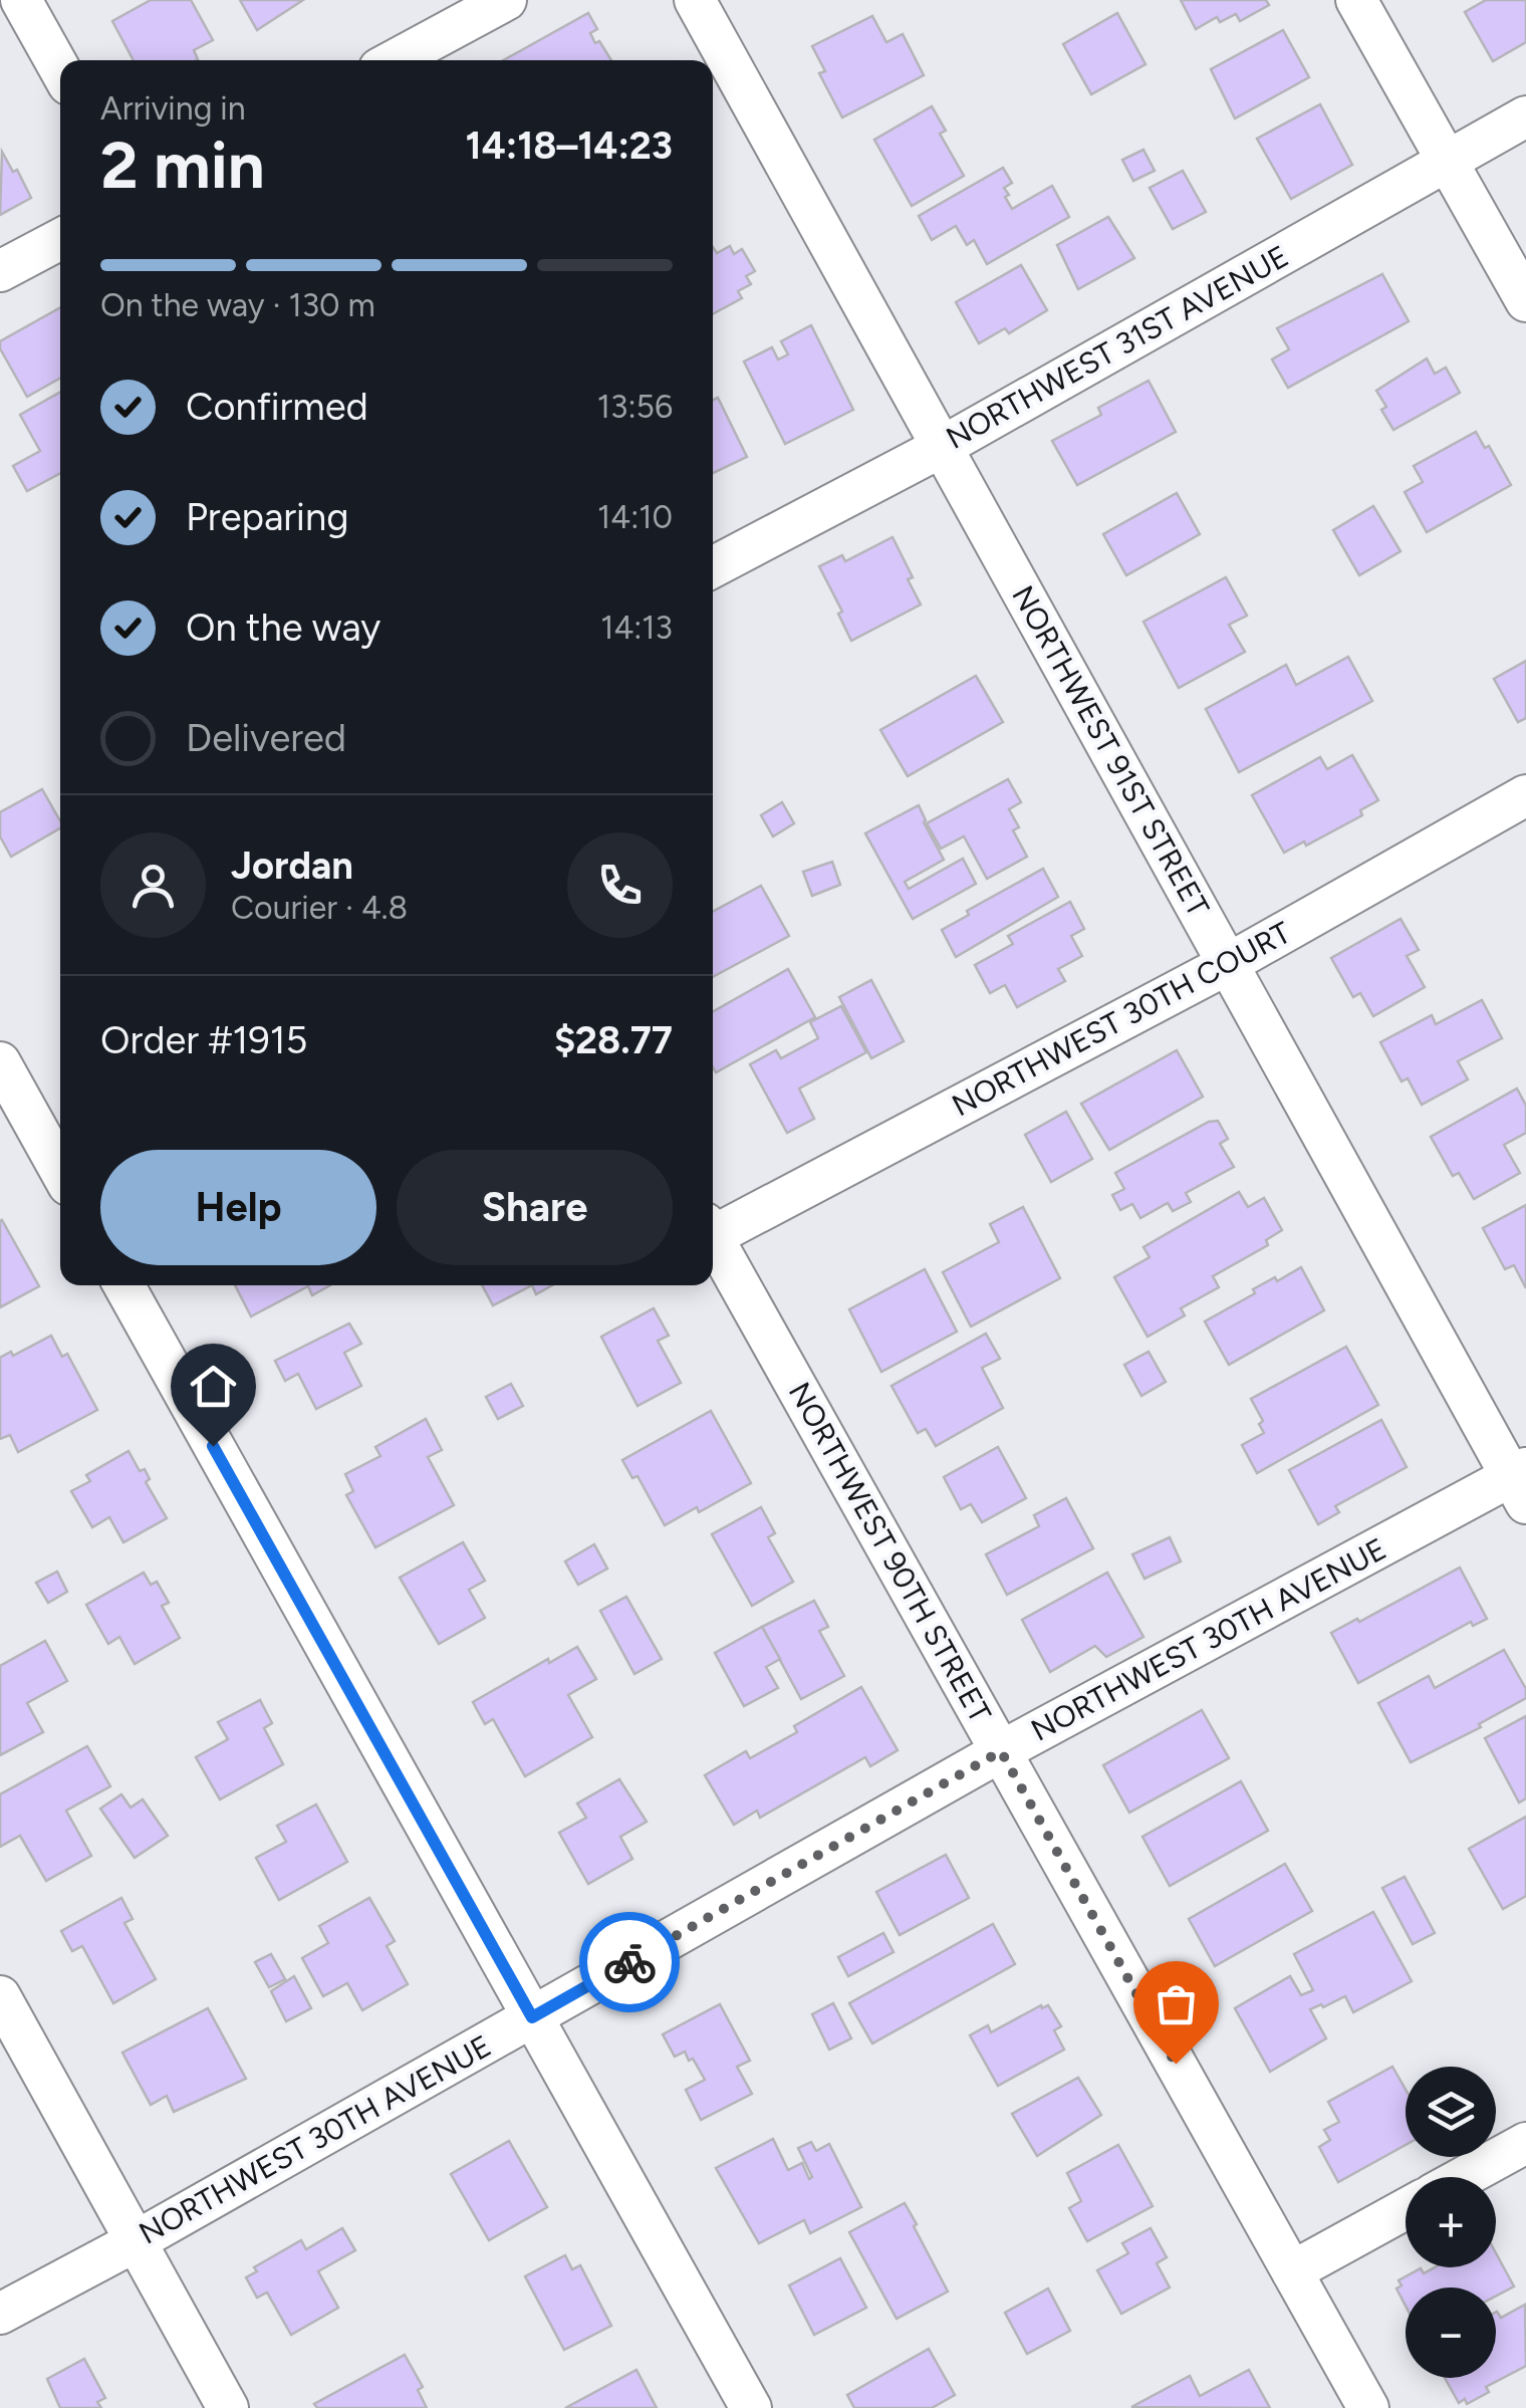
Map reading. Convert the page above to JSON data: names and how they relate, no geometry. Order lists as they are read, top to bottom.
{
  "streets": {
    "street": [
      "NORTHWEST 31ST AVENUE",
      "NORTHWEST 91ST STREET",
      "NORTHWEST 30TH COURT",
      "NORTHWEST 90TH STREET",
      "NORTHWEST 30TH AVENUE"
    ]
  },
  "crossings": [
    ["NORTHWEST 31ST AVENUE", "NORTHWEST 91ST STREET"],
    ["NORTHWEST 91ST STREET", "NORTHWEST 30TH COURT"],
    ["NORTHWEST 91ST STREET", "NORTHWEST 30TH AVENUE"],
    ["NORTHWEST 90TH STREET", "NORTHWEST 30TH AVENUE"]
  ],
  "page": {
    "heading": ["2 min", "Arriving in", "14:18–14:23"],
    "panel": [
      "Jordan",
      "Courier · 4.8",
      "Order #1915",
      "$28.77"
    ],
    "bar": "On the way · 130 m",
    "list": [
      ["Confirmed", "13:56"],
      ["Preparing", "14:10"],
      ["On the way", "14:13"],
      "Delivered"
    ],
    "buttons": ["Help", "Share"],
    "map_buttons": ["+", "−"]
  }
}
